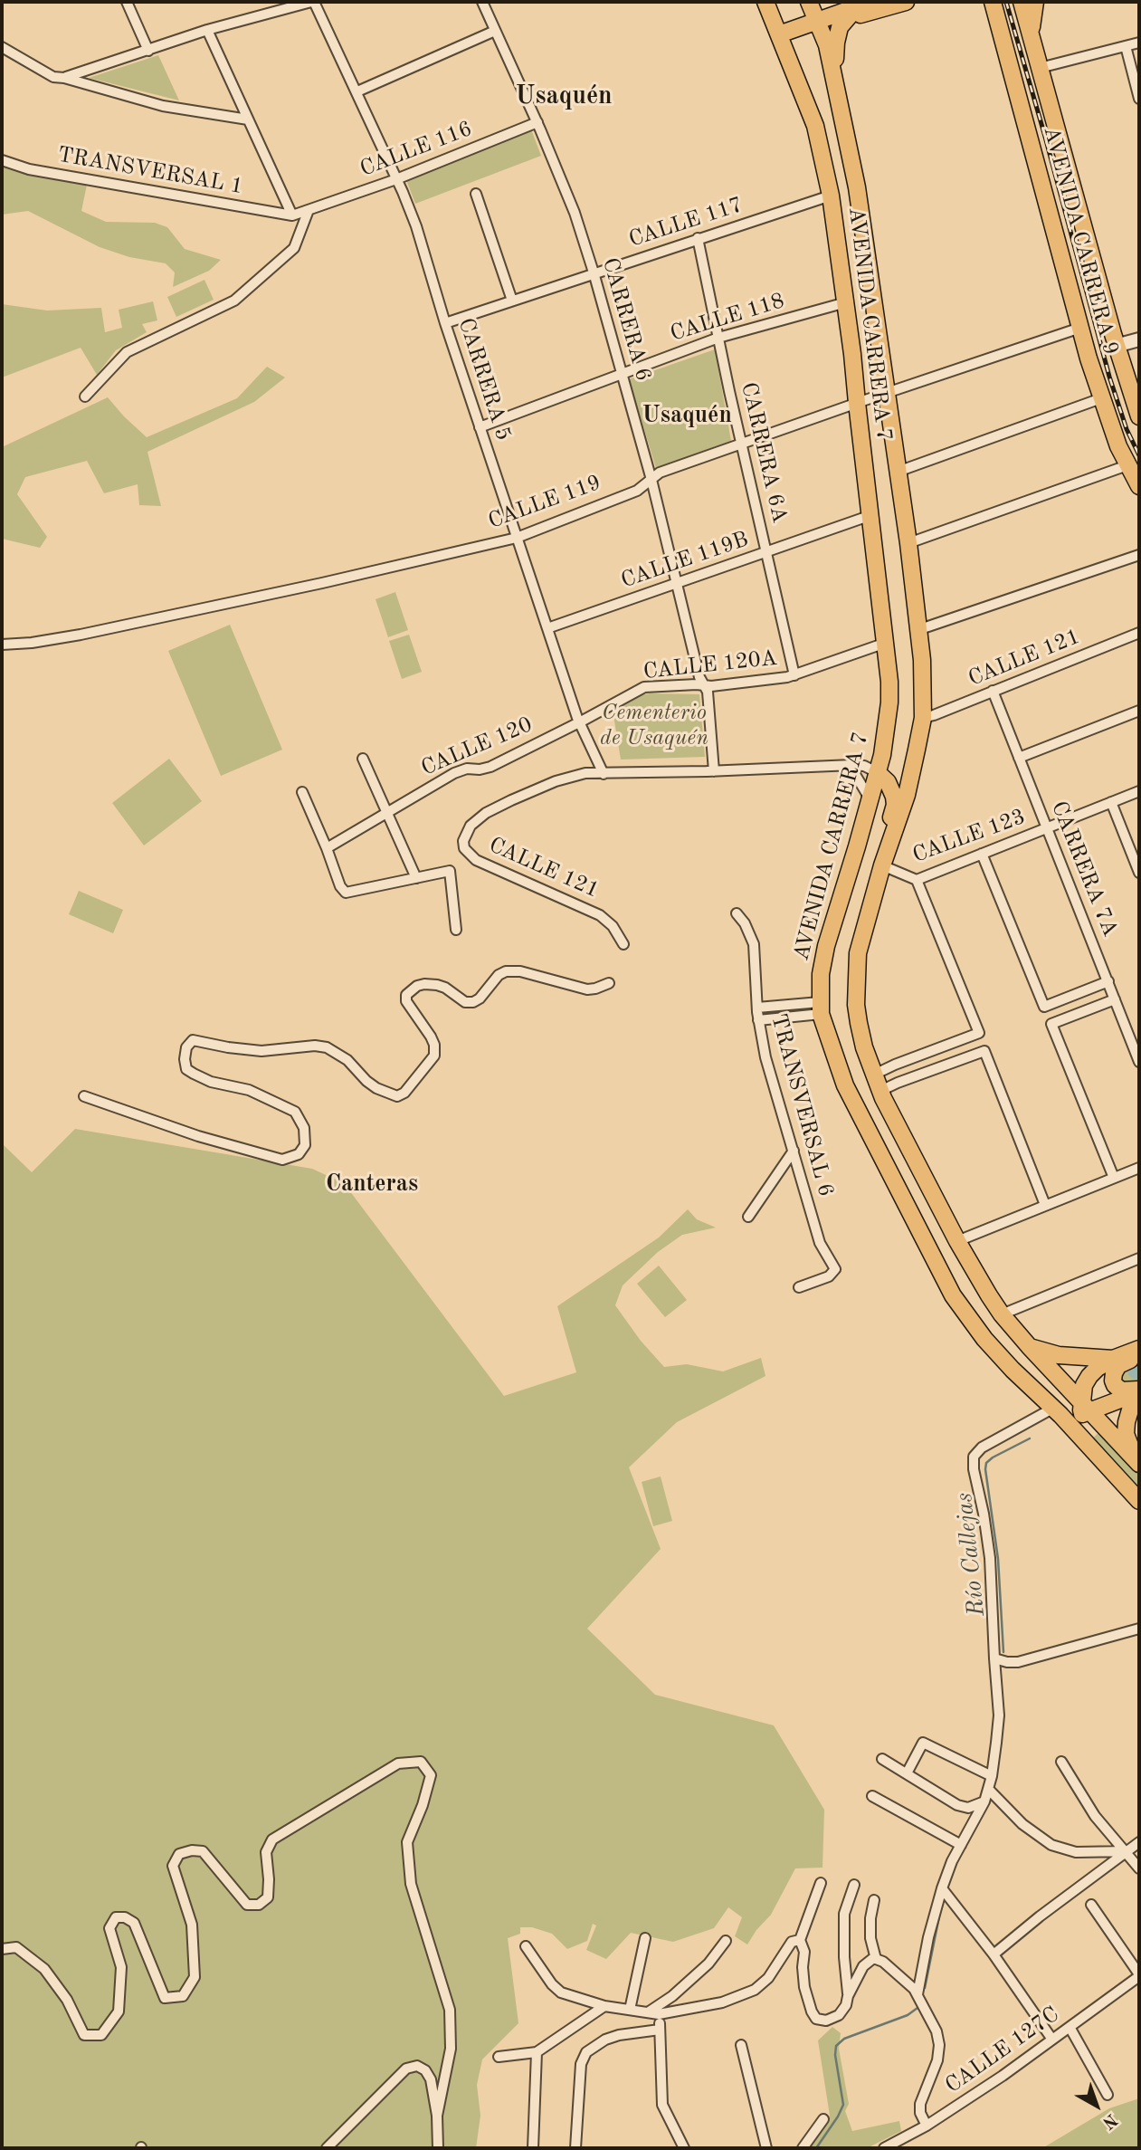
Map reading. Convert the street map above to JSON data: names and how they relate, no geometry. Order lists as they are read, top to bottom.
{
  "streets": {
    "main road": ["AVENIDA CARRERA 9", "AVENIDA CARRERA 7"],
    "street": [
      "CALLE 116",
      "TRANSVERSAL 1",
      "CALLE 117",
      "CALLE 118",
      "CARRERA 6",
      "CARRERA 5",
      "CARRERA 6A",
      "CALLE 119",
      "CALLE 119B",
      "CALLE 121",
      "CALLE 120A",
      "CALLE 120",
      "CALLE 123",
      "CARRERA 7A",
      "TRANSVERSAL 6",
      "CALLE 127C"
    ]
  },
  "crossings": [
    ["CALLE 116", "TRANSVERSAL 1"],
    ["CALLE 116", "CARRERA 6"],
    ["CALLE 116", "CARRERA 5"],
    ["CALLE 117", "CARRERA 6"],
    ["CALLE 117", "AVENIDA CARRERA 7"],
    ["CALLE 117", "CARRERA 5"],
    ["CALLE 117", "CARRERA 6A"],
    ["AVENIDA CARRERA 9", "CALLE 119"],
    ["CALLE 118", "CARRERA 6"],
    ["CALLE 118", "AVENIDA CARRERA 7"],
    ["CALLE 118", "CARRERA 5"],
    ["CALLE 118", "CARRERA 6A"],
    ["CARRERA 6", "CALLE 119"],
    ["CARRERA 6", "CALLE 119B"],
    ["CARRERA 6", "CALLE 121"],
    ["CARRERA 6", "CALLE 120A"],
    ["AVENIDA CARRERA 7", "CALLE 119"],
    ["AVENIDA CARRERA 7", "CALLE 119B"],
    ["AVENIDA CARRERA 7", "CALLE 121"],
    ["AVENIDA CARRERA 7", "CALLE 120A"],
    ["AVENIDA CARRERA 7", "CALLE 123"],
    ["CARRERA 5", "CALLE 119"],
    ["CARRERA 5", "CALLE 119B"],
    ["CARRERA 5", "CALLE 121"],
    ["CARRERA 5", "CALLE 120A"],
    ["CARRERA 5", "CALLE 120"],
    ["CARRERA 6A", "CALLE 119"],
    ["CARRERA 6A", "CALLE 119B"],
    ["CARRERA 6A", "CALLE 120A"],
    ["CALLE 121", "CARRERA 7A"],
    ["CALLE 120A", "CALLE 120"],
    ["CALLE 123", "CARRERA 7A"]
  ],
  "districts": ["Usaquén", "Usaquén", "Canteras"],
  "water": ["Río Callejas"],
  "parks": ["Cementerio de Usaquén"],
  "north": "bottom right"
}
